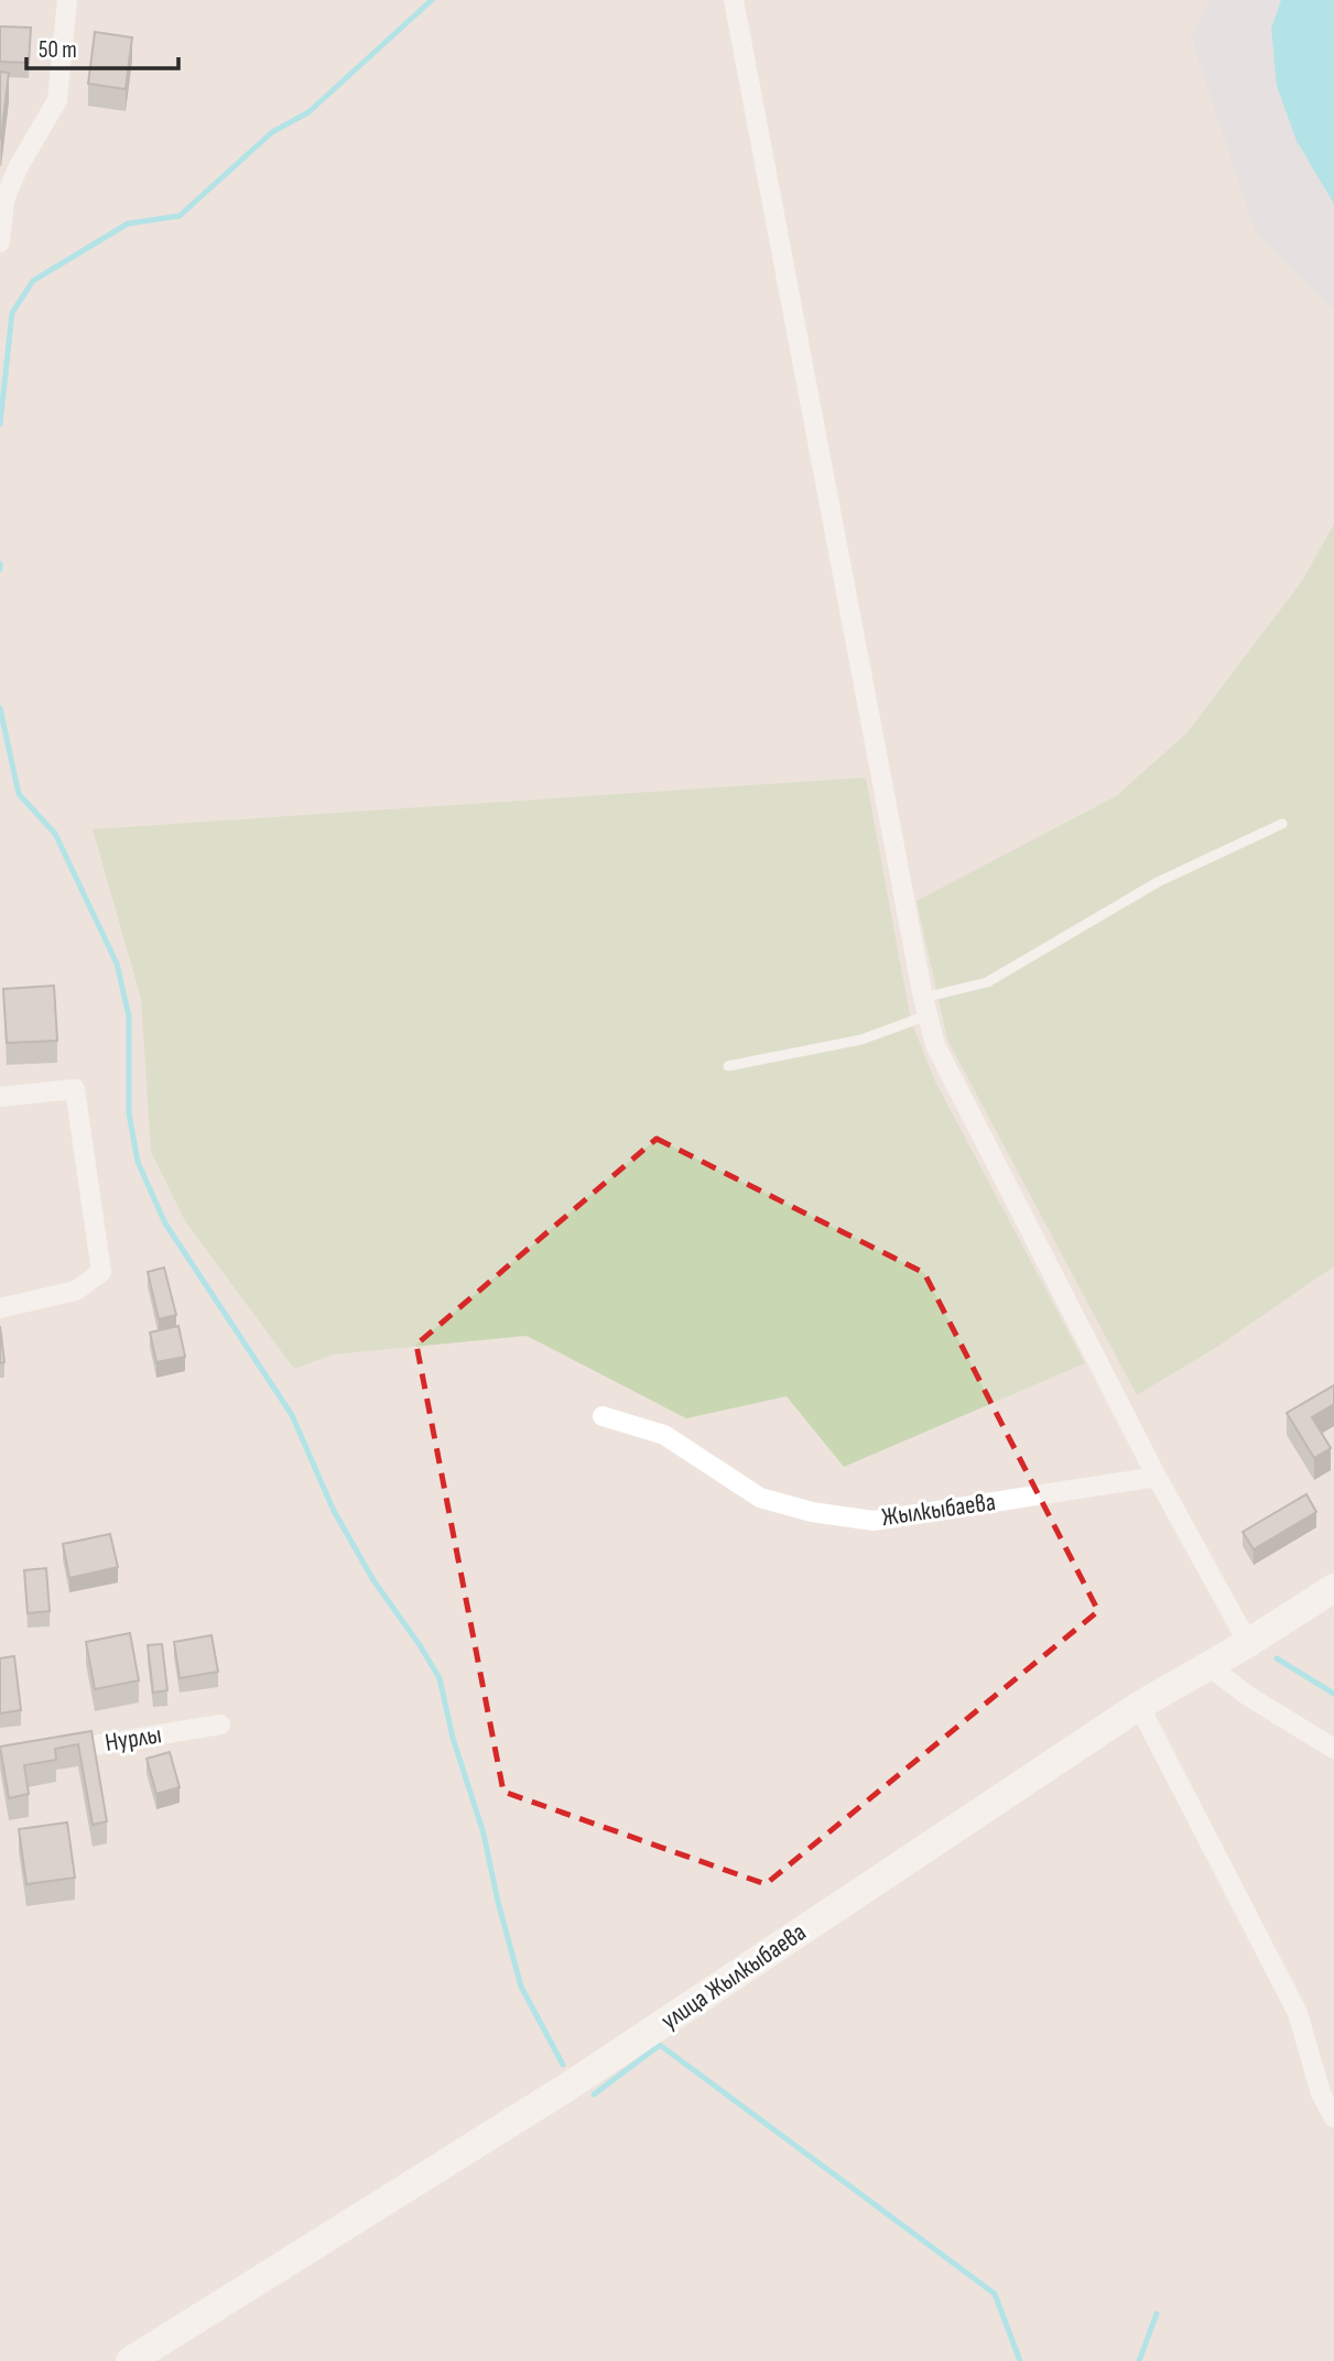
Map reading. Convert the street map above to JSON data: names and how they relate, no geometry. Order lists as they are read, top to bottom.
{
  "streets": {
    "main road": ["улица Жылкыбаева"],
    "street": ["Жылкыбаева", "Нурлы"]
  },
  "scale_bar": "50 m"
}
